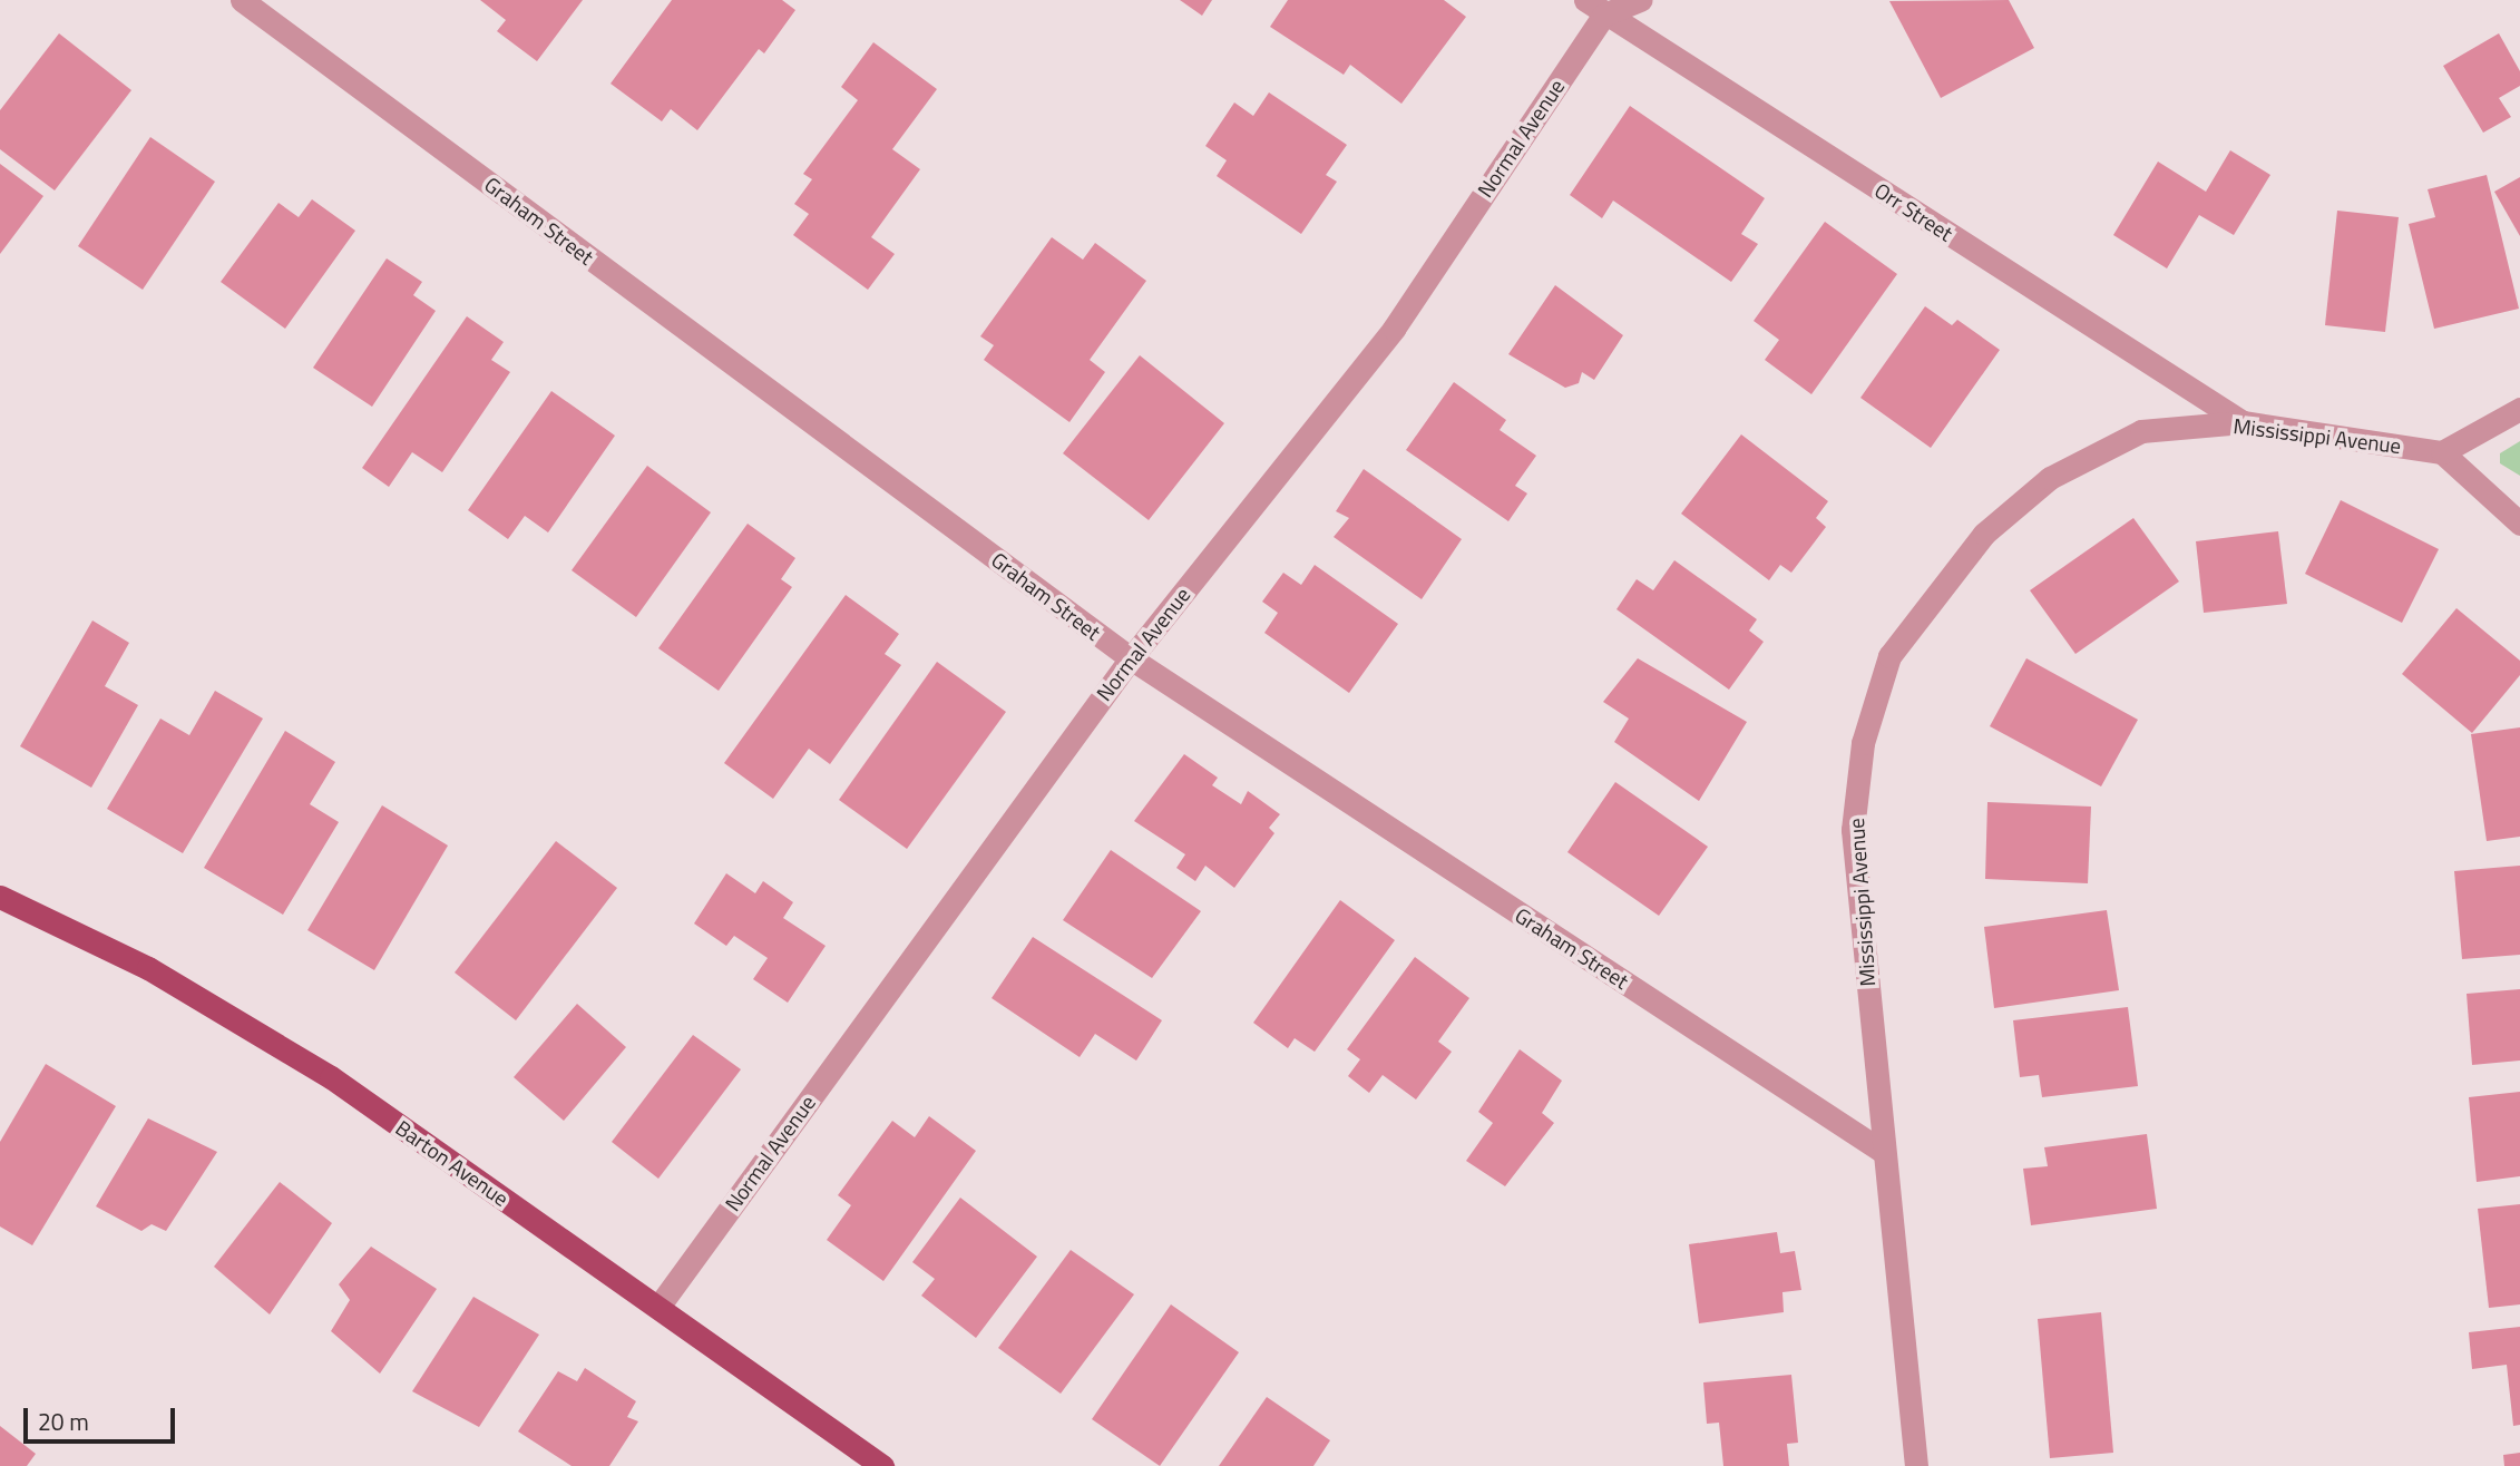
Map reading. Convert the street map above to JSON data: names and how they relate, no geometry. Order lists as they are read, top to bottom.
{
  "streets": {
    "main road": ["Barton Avenue"],
    "street": [
      "Normal Avenue",
      "Orr Street",
      "Graham Street",
      "Mississippi Avenue"
    ]
  },
  "crossings": [
    ["Normal Avenue", "Orr Street"],
    ["Normal Avenue", "Graham Street"],
    ["Normal Avenue", "Barton Avenue"],
    ["Orr Street", "Mississippi Avenue"],
    ["Graham Street", "Mississippi Avenue"]
  ],
  "scale_bar": "20 m"
}
